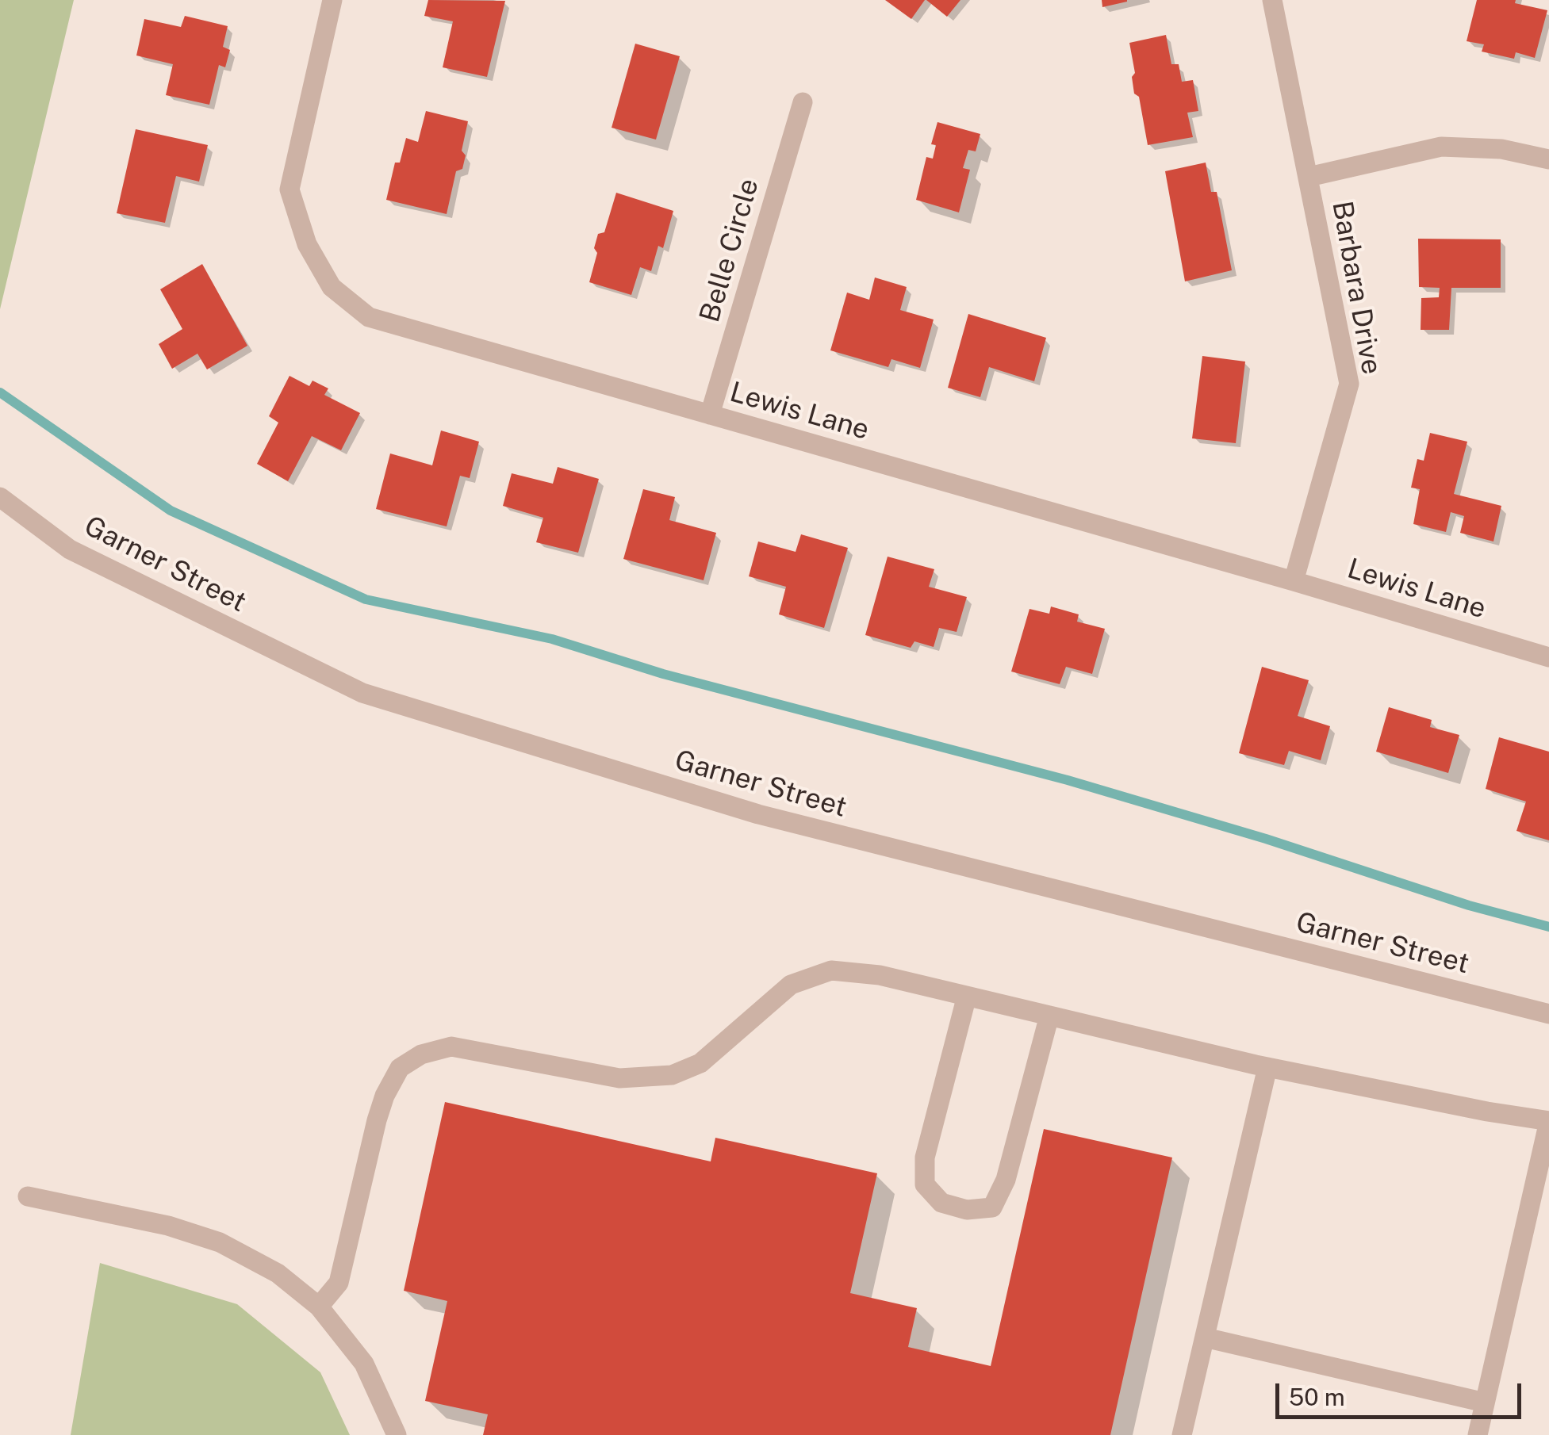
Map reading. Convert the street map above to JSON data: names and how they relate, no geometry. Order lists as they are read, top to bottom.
{
  "streets": {
    "street": [
      "Belle Circle",
      "Barbara Drive",
      "Lewis Lane",
      "Garner Street"
    ]
  },
  "crossings": [
    ["Belle Circle", "Lewis Lane"],
    ["Barbara Drive", "Lewis Lane"]
  ],
  "scale_bar": "50 m"
}
